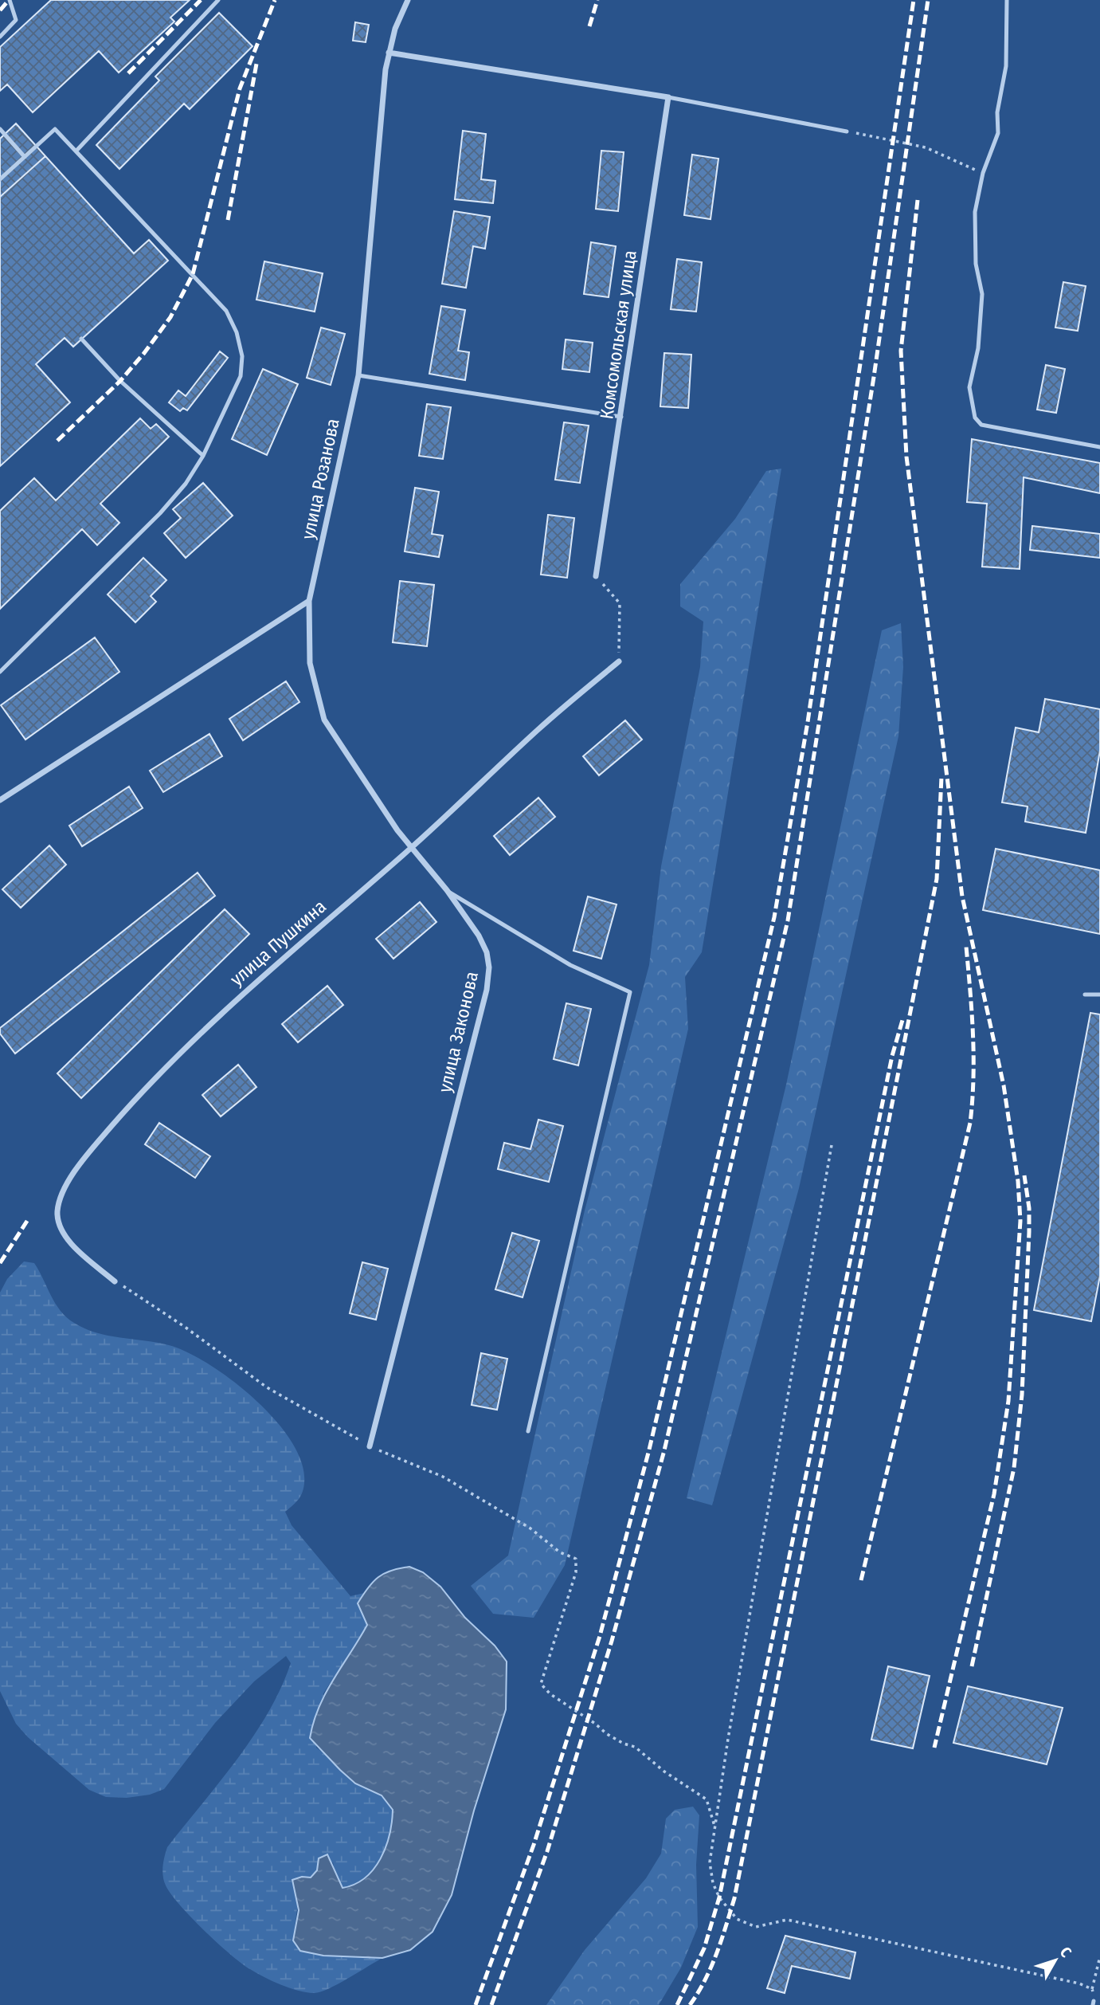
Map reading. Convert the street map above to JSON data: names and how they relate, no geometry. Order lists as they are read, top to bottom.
{
  "streets": {
    "street": [
      "Комсомольская улица",
      "улица Розанова",
      "улица Пушкина",
      "улица Законова"
    ]
  },
  "crossings": [
    ["улица Розанова", "улица Законова"],
    ["улица Пушкина", "улица Законова"]
  ],
  "north": "top right"
}
